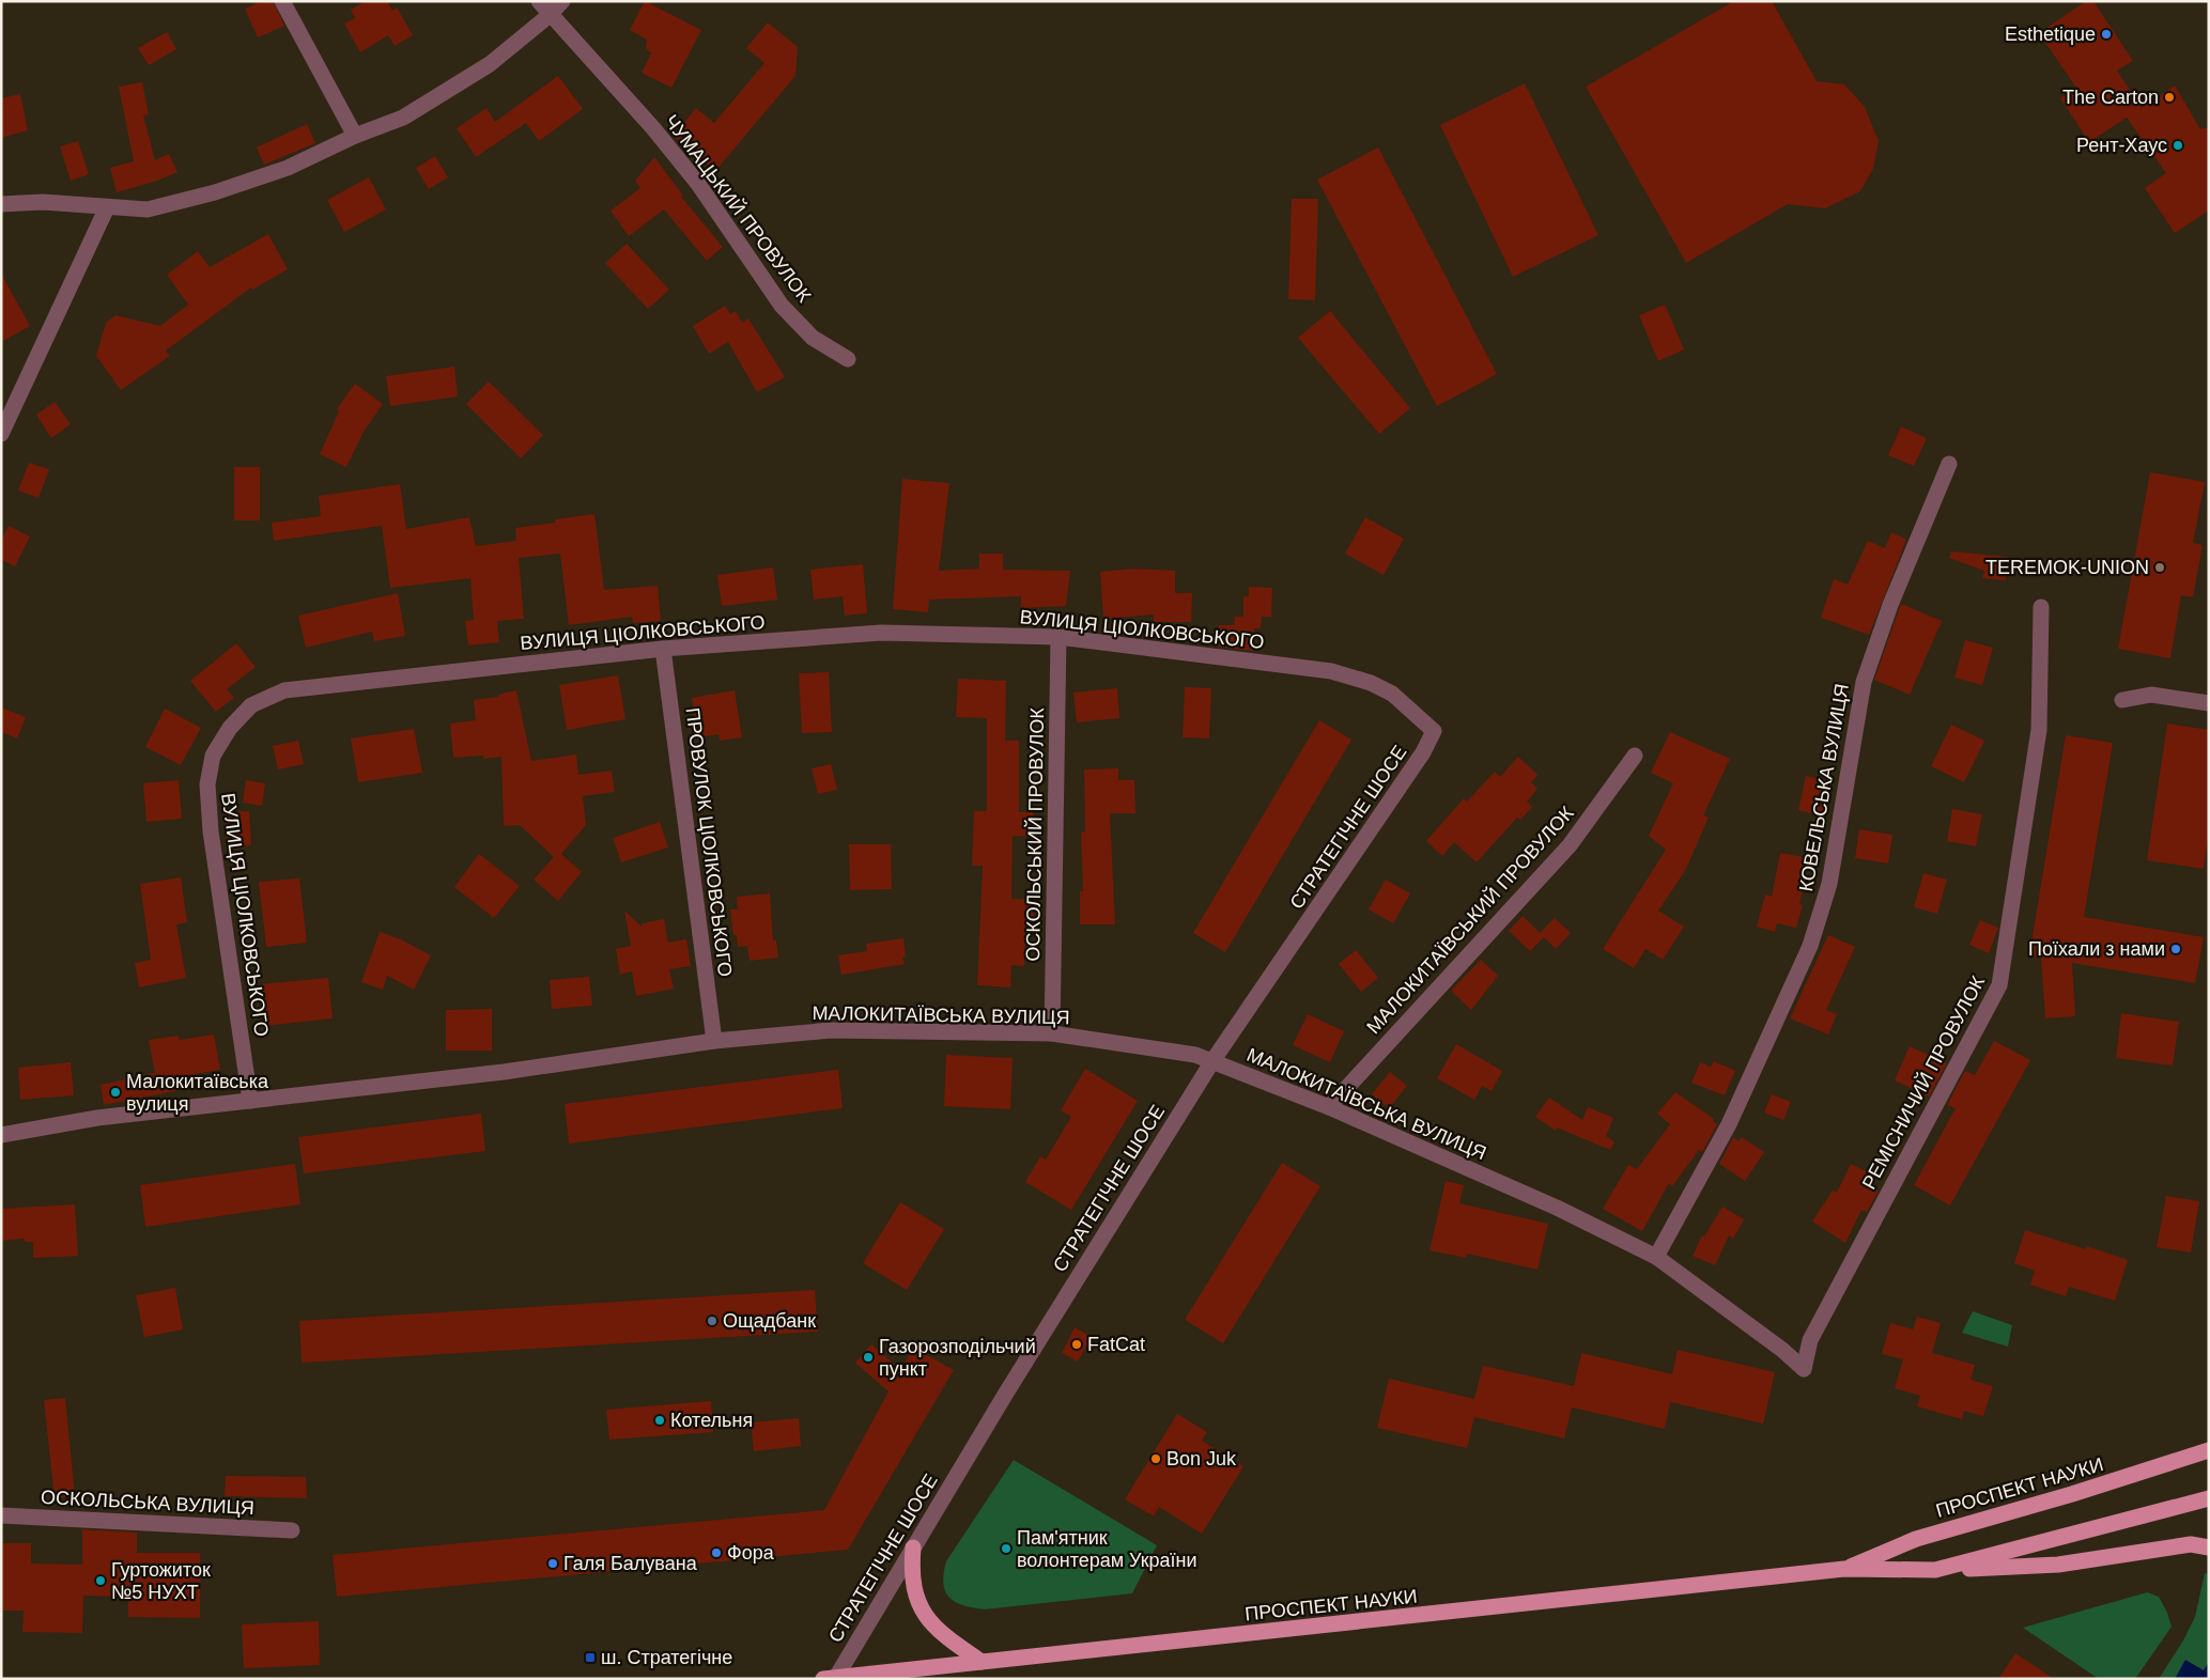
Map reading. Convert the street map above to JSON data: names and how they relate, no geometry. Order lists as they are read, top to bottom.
{
  "streets": {
    "main road": ["ПРОСПЕКТ НАУКИ"],
    "street": [
      "ЧУМАЦЬКИЙ ПРОВУЛОК",
      "ВУЛИЦЯ ЦІОЛКОВСЬКОГО",
      "КОВЕЛЬСЬКА ВУЛИЦЯ",
      "СТРАТЕГІЧНЕ ШОСЕ",
      "ОСКОЛЬСЬКИЙ ПРОВУЛОК",
      "ПРОВУЛОК ЦІОЛКОВСЬКОГО",
      "МАЛОКИТАЇВСЬКИЙ ПРОВУЛОК",
      "МАЛОКИТАЇВСЬКА ВУЛИЦЯ",
      "РЕМІСНИЧИЙ ПРОВУЛОК",
      "ОСКОЛЬСЬКА ВУЛИЦЯ"
    ]
  },
  "crossings": [
    ["ВУЛИЦЯ ЦІОЛКОВСЬКОГО", "СТРАТЕГІЧНЕ ШОСЕ"],
    ["ВУЛИЦЯ ЦІОЛКОВСЬКОГО", "ОСКОЛЬСЬКИЙ ПРОВУЛОК"],
    ["ВУЛИЦЯ ЦІОЛКОВСЬКОГО", "ПРОВУЛОК ЦІОЛКОВСЬКОГО"],
    ["ВУЛИЦЯ ЦІОЛКОВСЬКОГО", "МАЛОКИТАЇВСЬКА ВУЛИЦЯ"],
    ["КОВЕЛЬСЬКА ВУЛИЦЯ", "МАЛОКИТАЇВСЬКА ВУЛИЦЯ"],
    ["СТРАТЕГІЧНЕ ШОСЕ", "МАЛОКИТАЇВСЬКА ВУЛИЦЯ"],
    ["СТРАТЕГІЧНЕ ШОСЕ", "ПРОСПЕКТ НАУКИ"],
    ["ОСКОЛЬСЬКИЙ ПРОВУЛОК", "МАЛОКИТАЇВСЬКА ВУЛИЦЯ"],
    ["ПРОВУЛОК ЦІОЛКОВСЬКОГО", "МАЛОКИТАЇВСЬКА ВУЛИЦЯ"],
    ["МАЛОКИТАЇВСЬКИЙ ПРОВУЛОК", "МАЛОКИТАЇВСЬКА ВУЛИЦЯ"],
    ["МАЛОКИТАЇВСЬКА ВУЛИЦЯ", "РЕМІСНИЧИЙ ПРОВУЛОК"]
  ],
  "places": {
    "other": [
      "Esthetique",
      "The Carton",
      "Рент-Хаус",
      "TEREMOK-UNION",
      "Поїхали з нами",
      "Малокитаївська вулиця",
      "Ощадбанк",
      "FatCat",
      "Газорозподільчий пункт",
      "Котельня",
      "Bon Juk",
      "Пам'ятник волонтерам України",
      "Фора",
      "Галя Балувана",
      "Гуртожиток №5 НУХТ"
    ],
    "transit": ["ш. Стратегічне"]
  }
}
